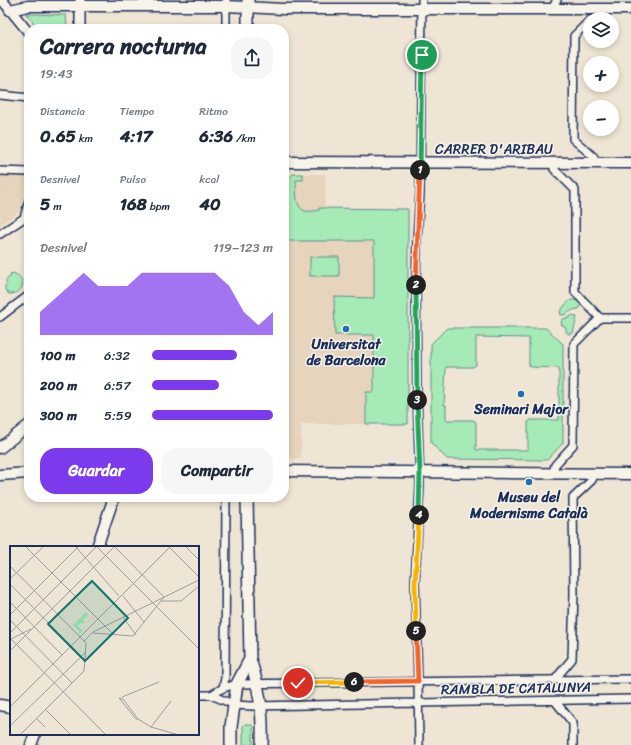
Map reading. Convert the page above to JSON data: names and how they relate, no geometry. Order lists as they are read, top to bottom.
{
  "streets": {
    "main road": ["CARRER D'ARIBAU"],
    "street": ["RAMBLA DE CATALUNYA"]
  },
  "places": ["Universitat de Barcelona", "Seminari Major", "Museu del Modernisme Català"],
  "page": {
    "map_buttons": ["+", "−"],
    "heading": ["Carrera nocturna", "19:43"],
    "stats": [
      ["Distancia", "0.65 km"],
      ["Tiempo", "4:17"],
      ["Ritmo", "6:36 /km"],
      ["Desnivel", "5 m"],
      ["Pulso", "168 bpm"],
      ["kcal", "40"]
    ],
    "pins": [
      "1",
      "2",
      "3",
      "4",
      "5",
      "6"
    ],
    "chart": ["Desnivel", "119–123 m"],
    "list": [
      {
        "name": "100 m",
        "note": "6:32"
      },
      {
        "name": "200 m",
        "note": "6:57"
      },
      {
        "name": "300 m",
        "note": "5:59"
      }
    ],
    "buttons": ["Guardar", "Compartir"]
  }
}
